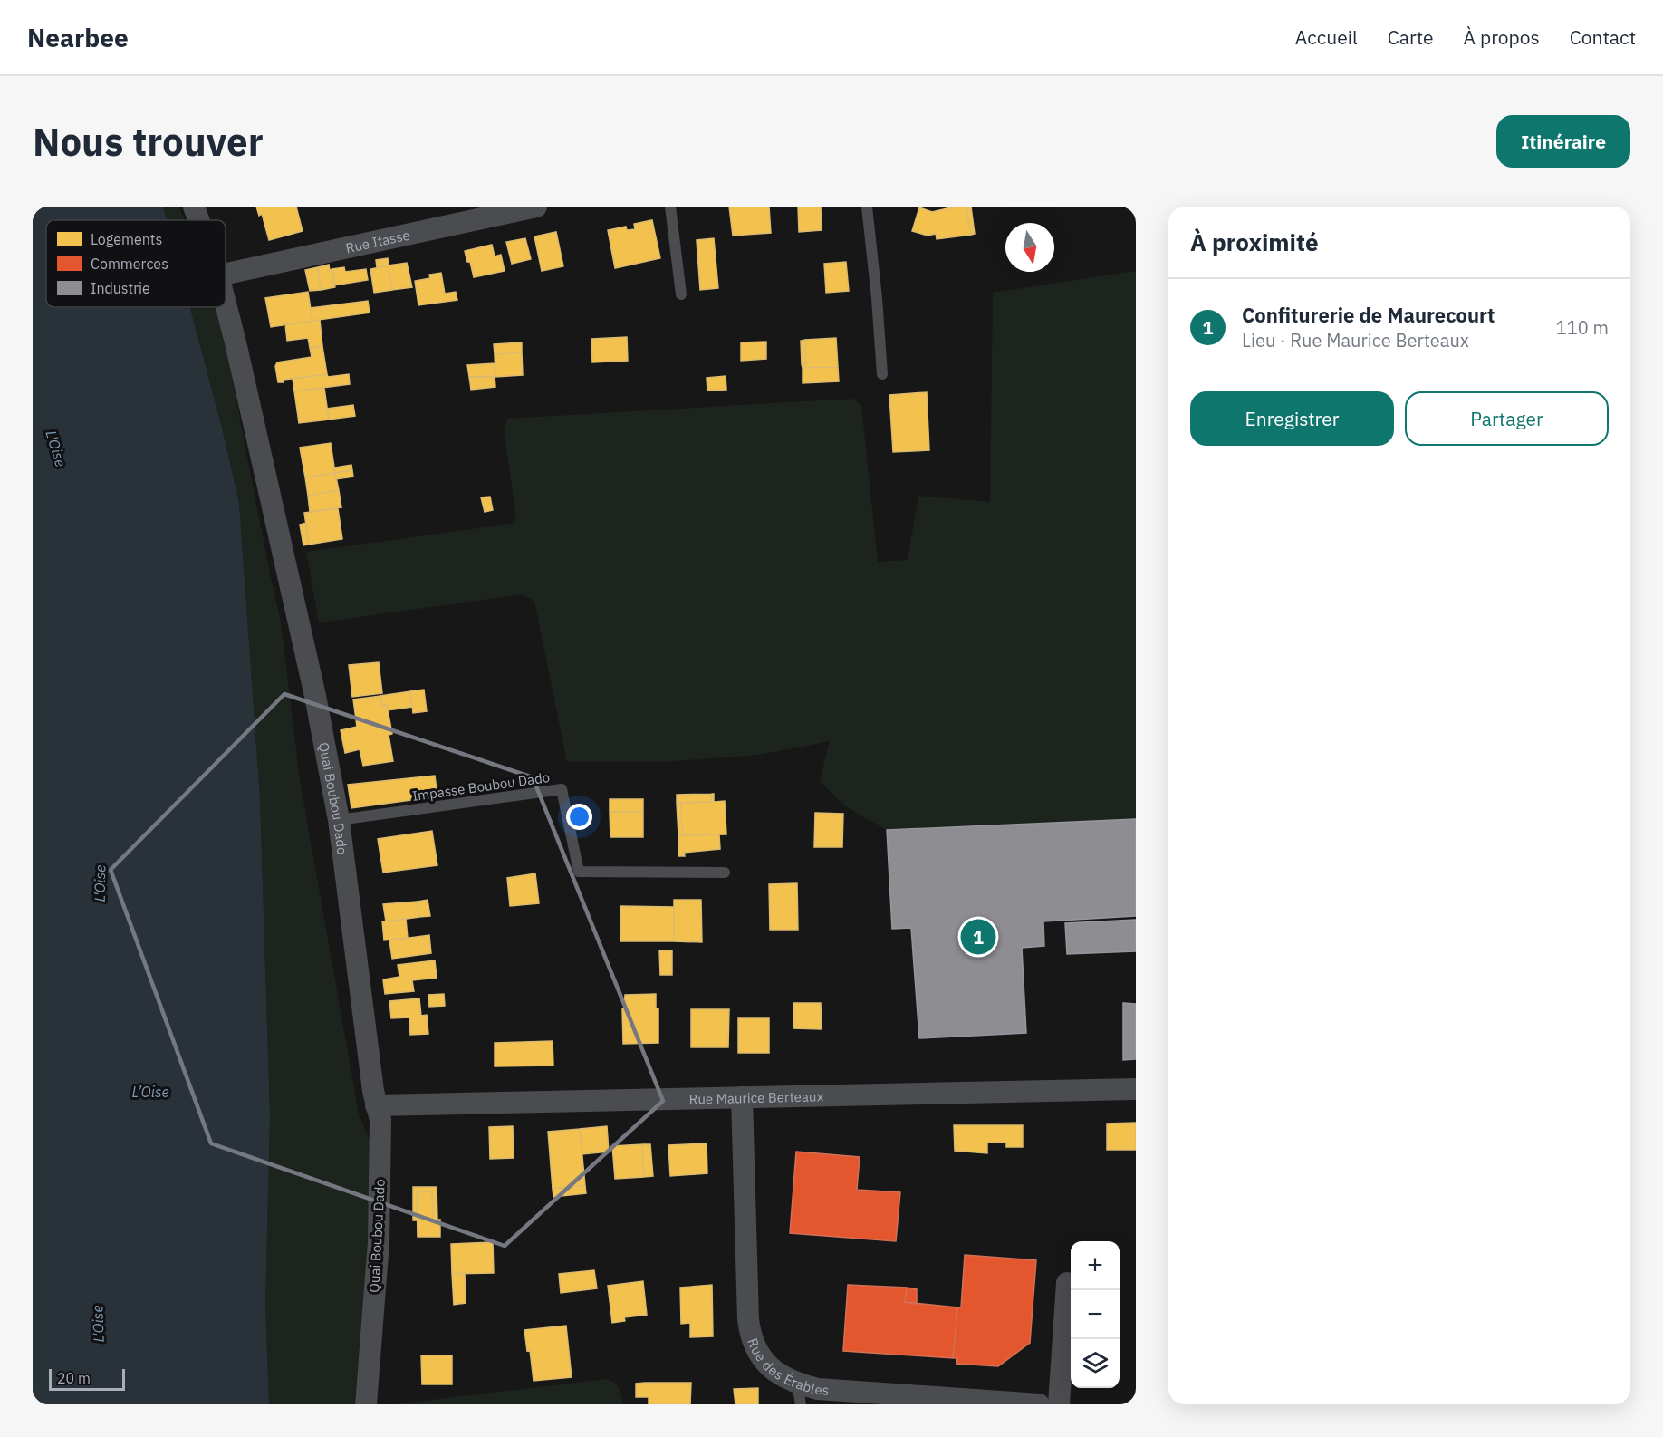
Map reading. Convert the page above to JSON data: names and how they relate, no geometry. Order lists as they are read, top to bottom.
{
  "streets": {
    "street": [
      "Rue Itasse",
      "Quai Boubou Dado",
      "Rue Maurice Berteaux",
      "Rue des Érables"
    ],
    "lane": ["Impasse Boubou Dado"]
  },
  "crossings": [
    ["Impasse Boubou Dado", "Quai Boubou Dado"],
    ["Quai Boubou Dado", "Rue Maurice Berteaux"],
    ["Rue Maurice Berteaux", "Rue des Érables"]
  ],
  "water": ["L'Oise", "L’Oise"],
  "legend": ["Logements", "Commerces", "Industrie"],
  "scale_bar": "20 m",
  "north": "bottom",
  "page": {
    "header": "Nearbee",
    "nav": [
      "Accueil",
      "Carte",
      "À propos",
      "Contact"
    ],
    "buttons": [
      "Itinéraire",
      ["Enregistrer", "Partager"]
    ],
    "title": "Nous trouver",
    "heading": "À proximité",
    "list": [
      {
        "mark": "1",
        "name": "Confiturerie de Maurecourt",
        "note": "Lieu · Rue Maurice Berteaux",
        "value": "110 m"
      }
    ],
    "pins": "1",
    "map_buttons": ["+", "−"],
    "scale": "20 m"
  }
}
